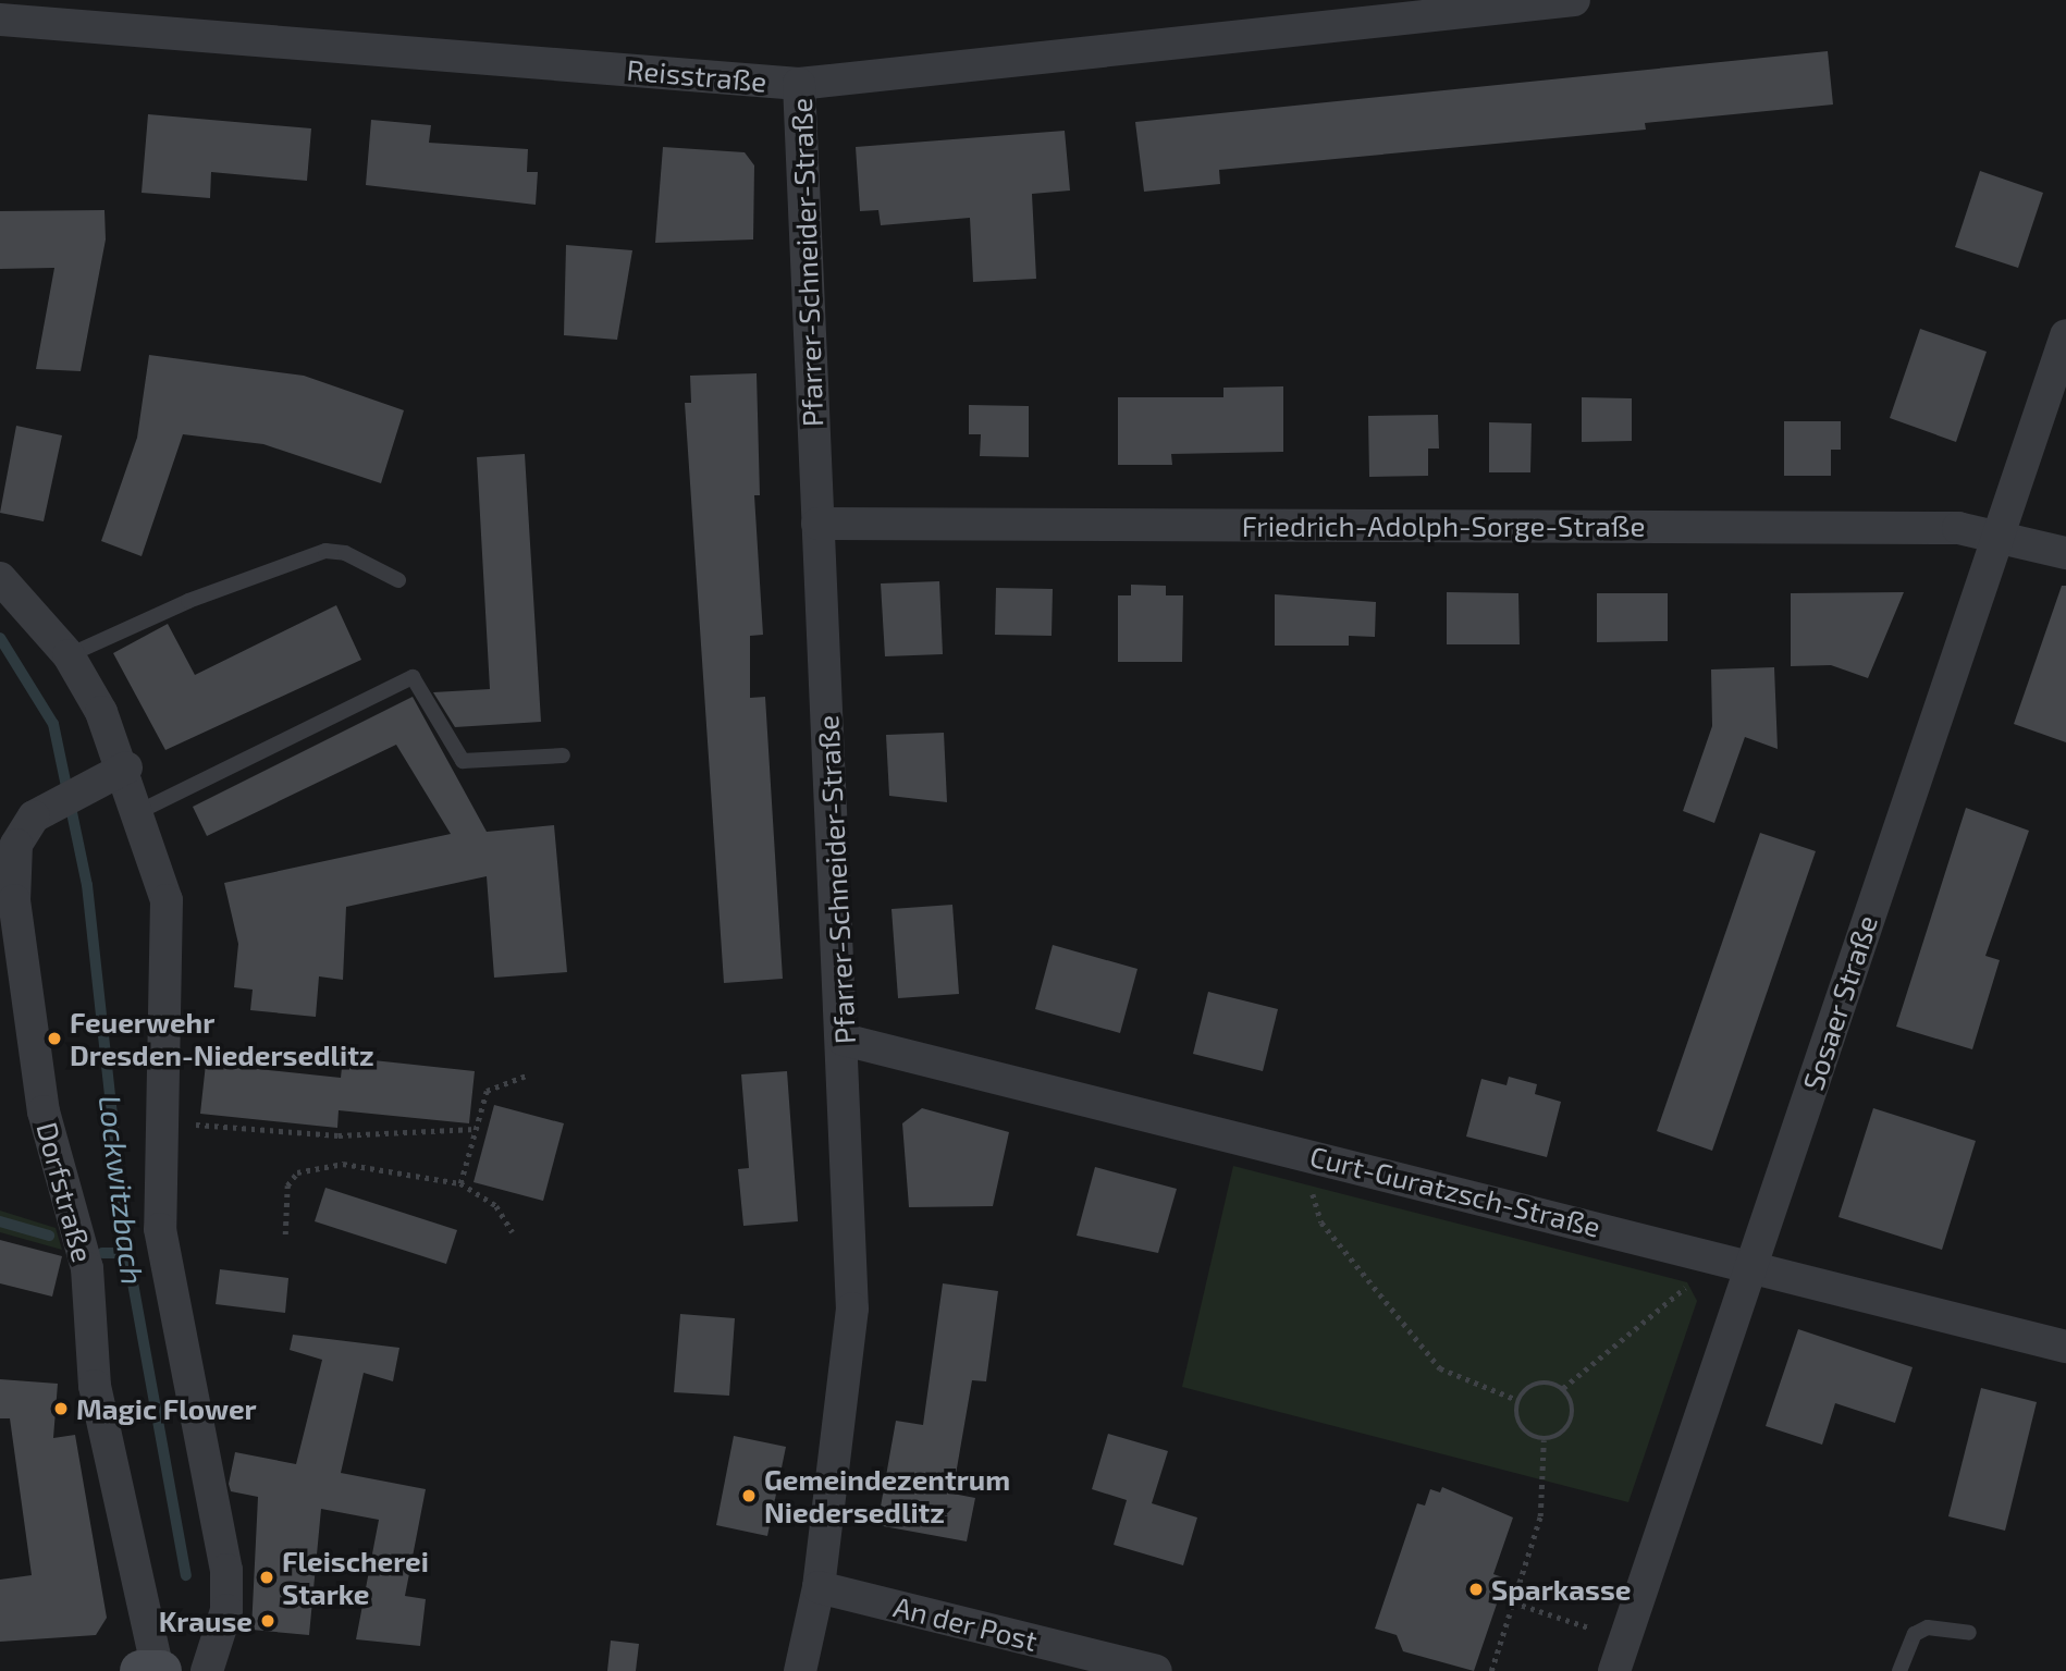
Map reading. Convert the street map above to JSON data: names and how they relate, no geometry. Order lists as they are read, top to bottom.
{
  "streets": {
    "street": [
      "Reisstraße",
      "Pfarrer-Schneider-Straße",
      "Friedrich-Adolph-Sorge-Straße",
      "Sosaer Straße",
      "Curt-Guratzsch-Straße",
      "Dorfstraße",
      "An der Post"
    ]
  },
  "crossings": [
    ["Reisstraße", "Pfarrer-Schneider-Straße"],
    ["Pfarrer-Schneider-Straße", "Friedrich-Adolph-Sorge-Straße"],
    ["Pfarrer-Schneider-Straße", "Curt-Guratzsch-Straße"],
    ["Pfarrer-Schneider-Straße", "An der Post"],
    ["Friedrich-Adolph-Sorge-Straße", "Sosaer Straße"],
    ["Sosaer Straße", "Curt-Guratzsch-Straße"]
  ],
  "water": ["Lockwitzbach"],
  "places": [
    "Feuerwehr Dresden-Niedersedlitz",
    "Magic Flower",
    "Gemeindezentrum Niedersedlitz",
    "Fleischerei Starke",
    "Sparkasse",
    "Krause"
  ]
}
